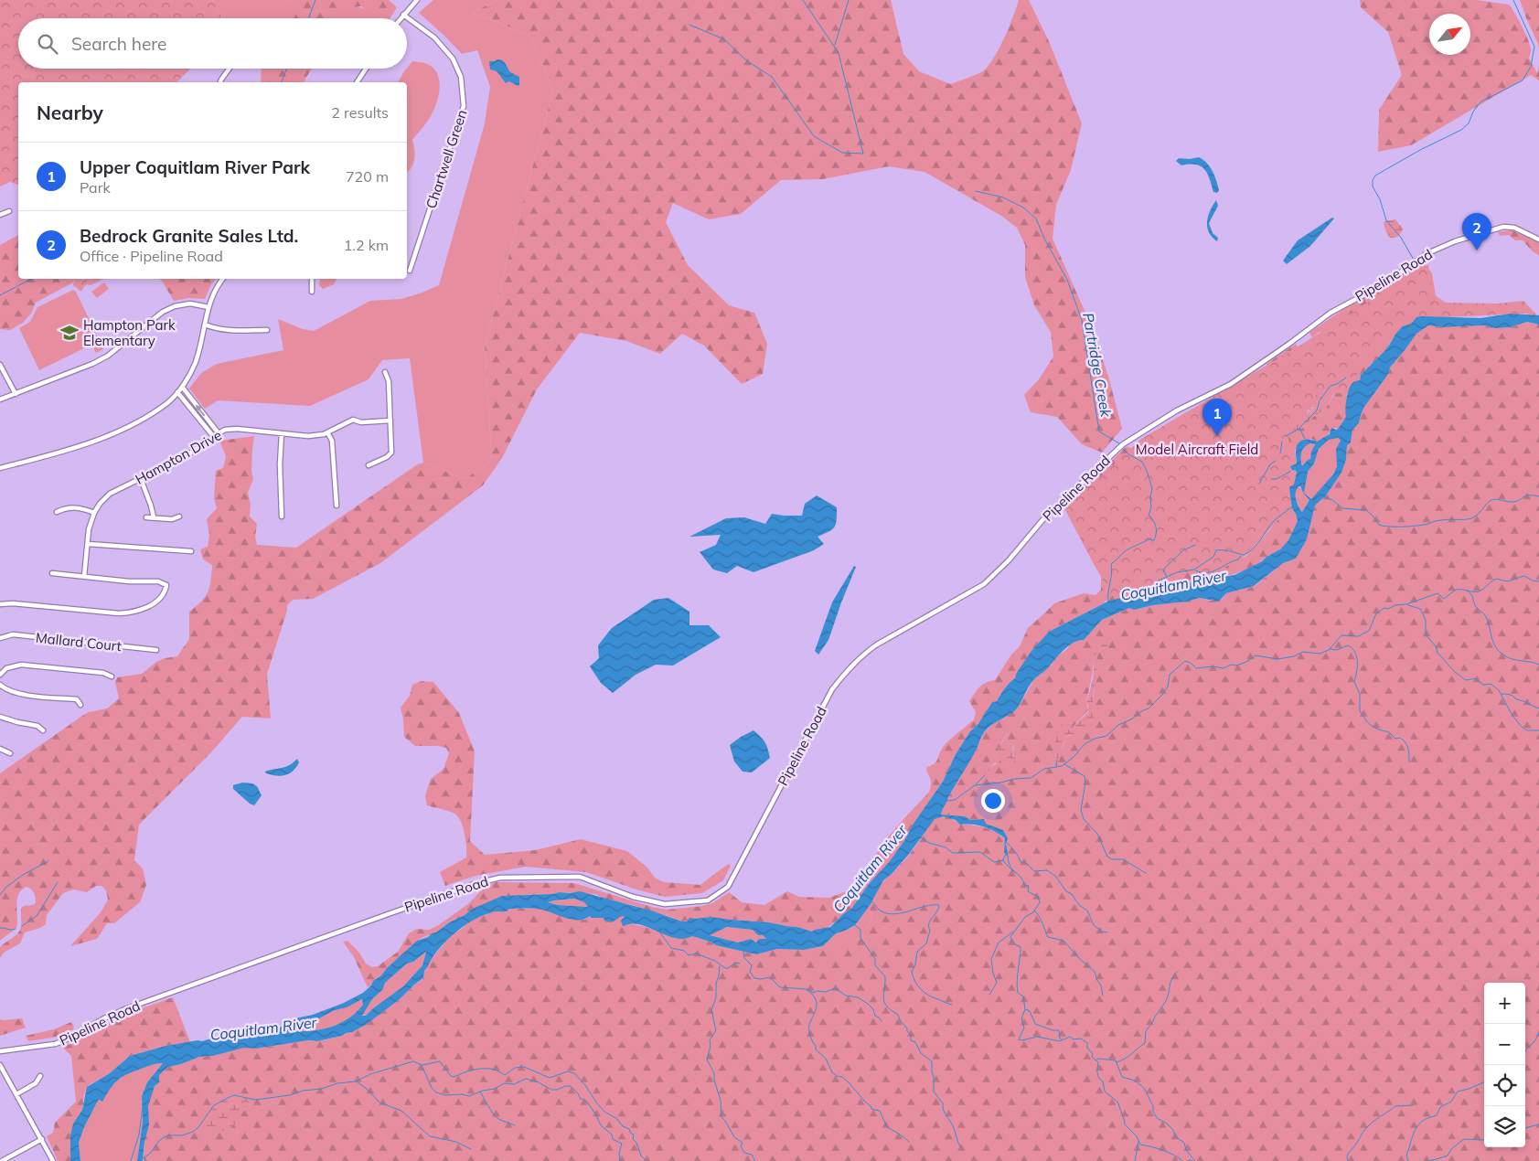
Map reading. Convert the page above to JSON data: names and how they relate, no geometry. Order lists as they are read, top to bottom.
{
  "streets": {
    "street": [
      "Chartwell Green",
      "Pipeline Road",
      "Hampton Drive",
      "Mallard Court"
    ]
  },
  "water": ["Partridge Creek", "Coquitlam River"],
  "parks": ["Model Aircraft Field"],
  "places": {
    "school or university": ["Hampton Park Elementary"]
  },
  "north": "top right",
  "page": {
    "search": "Search here",
    "heading": ["Nearby", "2 results"],
    "list": [
      {
        "mark": "1",
        "name": "Upper Coquitlam River Park",
        "note": "Park",
        "value": "720 m"
      },
      {
        "mark": "2",
        "name": "Bedrock Granite Sales Ltd.",
        "note": "Office · Pipeline Road",
        "value": "1.2 km"
      }
    ],
    "pins": ["2", "1"],
    "map_buttons": ["+", "−"]
  }
}
